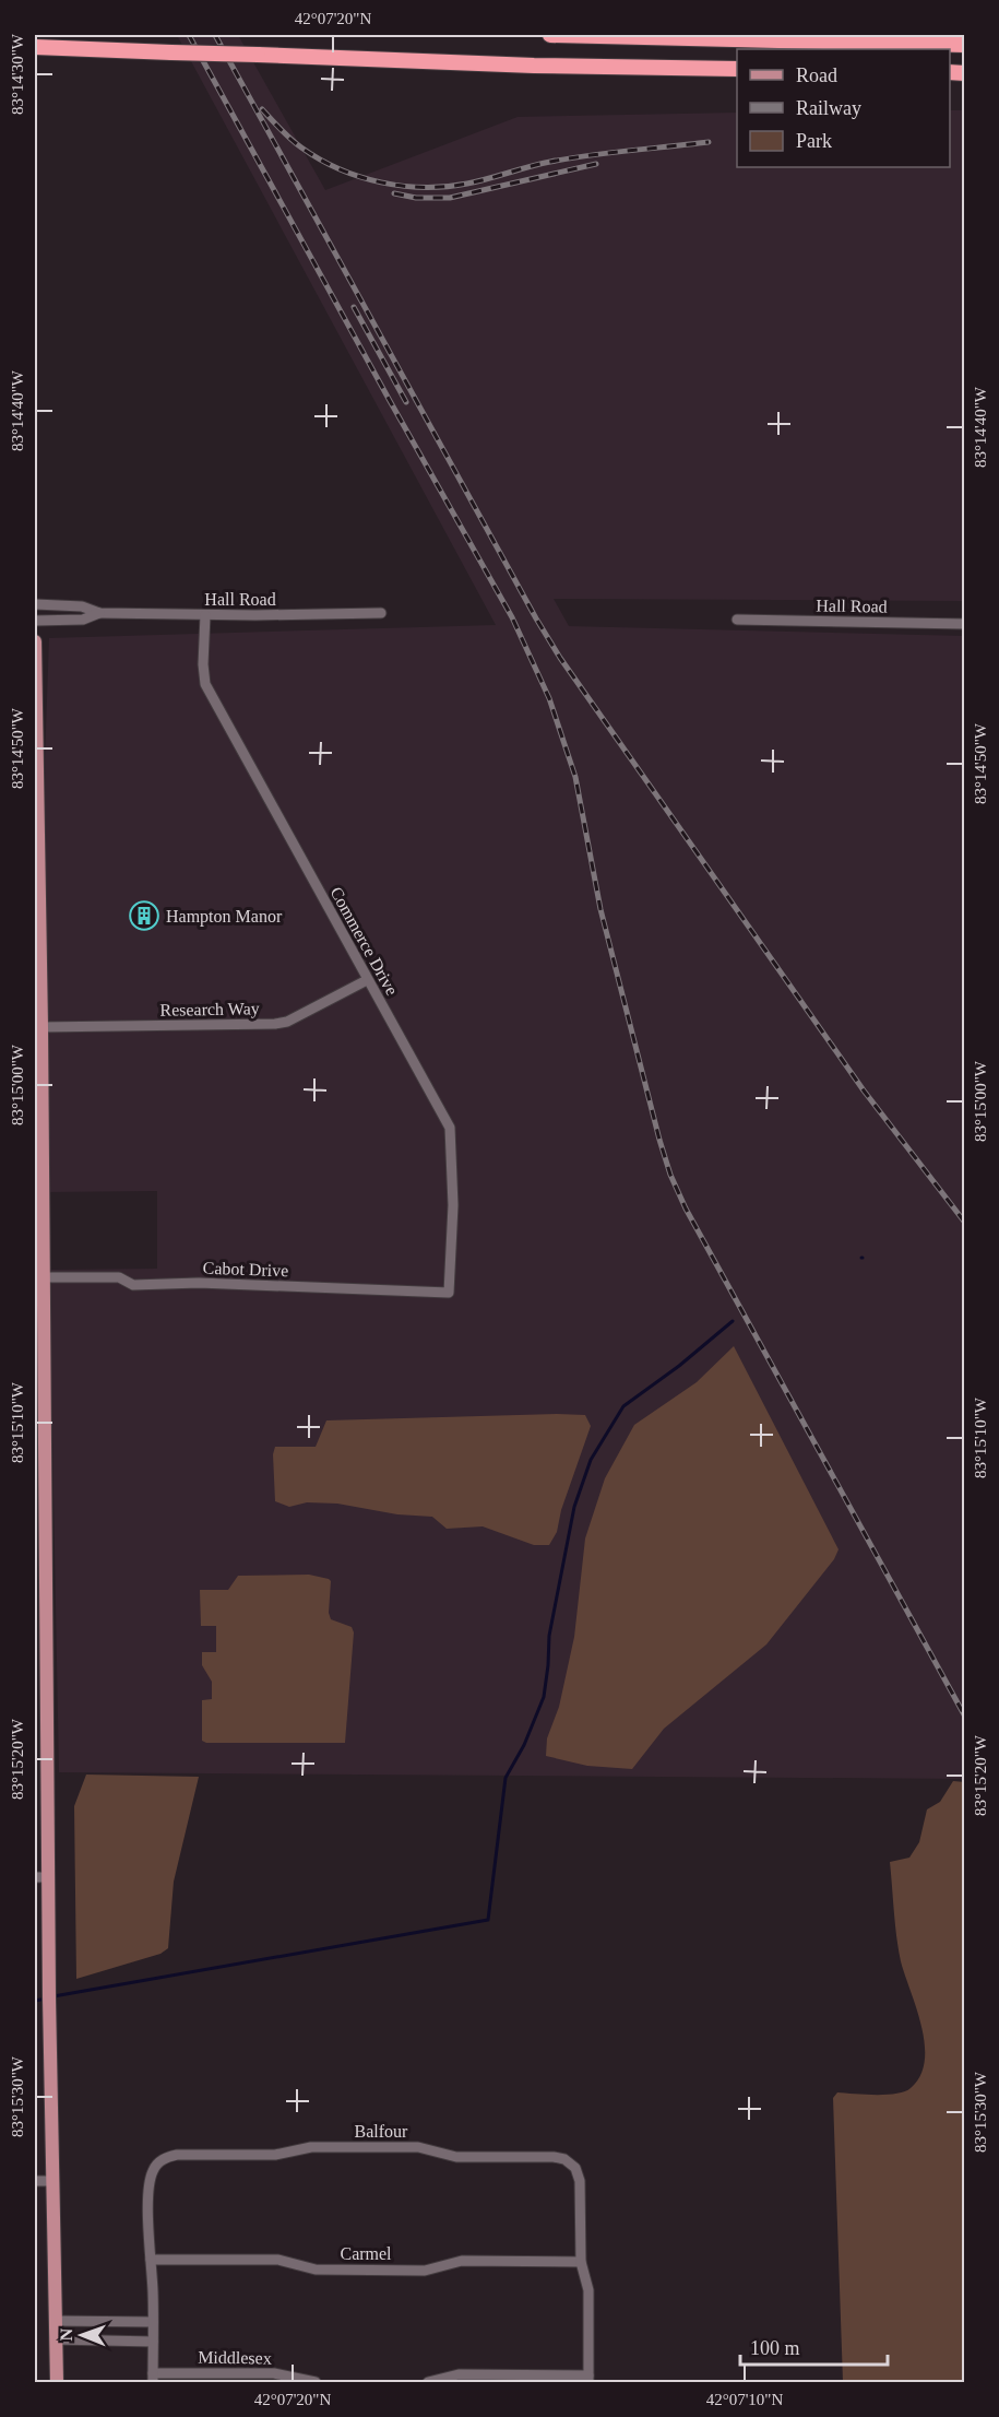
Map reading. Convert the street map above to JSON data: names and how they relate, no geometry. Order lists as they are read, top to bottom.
{
  "streets": {
    "street": [
      "Hall Road",
      "Commerce Drive",
      "Research Way",
      "Cabot Drive",
      "Balfour",
      "Carmel",
      "Middlesex"
    ]
  },
  "crossings": [
    ["Hall Road", "Commerce Drive"],
    ["Commerce Drive", "Research Way"],
    ["Commerce Drive", "Cabot Drive"],
    ["Balfour", "Carmel"],
    ["Balfour", "Middlesex"]
  ],
  "places": {
    "building": ["Hampton Manor"]
  },
  "legend": ["Road", "Railway", "Park"],
  "scale_bar": "100 m",
  "north": "left",
  "coordinates": [
    "42°07'20\"N",
    "83°14'30\"W",
    "83°14'40\"W",
    "83°14'50\"W",
    "83°15'00\"W",
    "83°15'10\"W",
    "83°15'20\"W",
    "83°15'30\"W",
    "42°07'10\"N"
  ]
}
